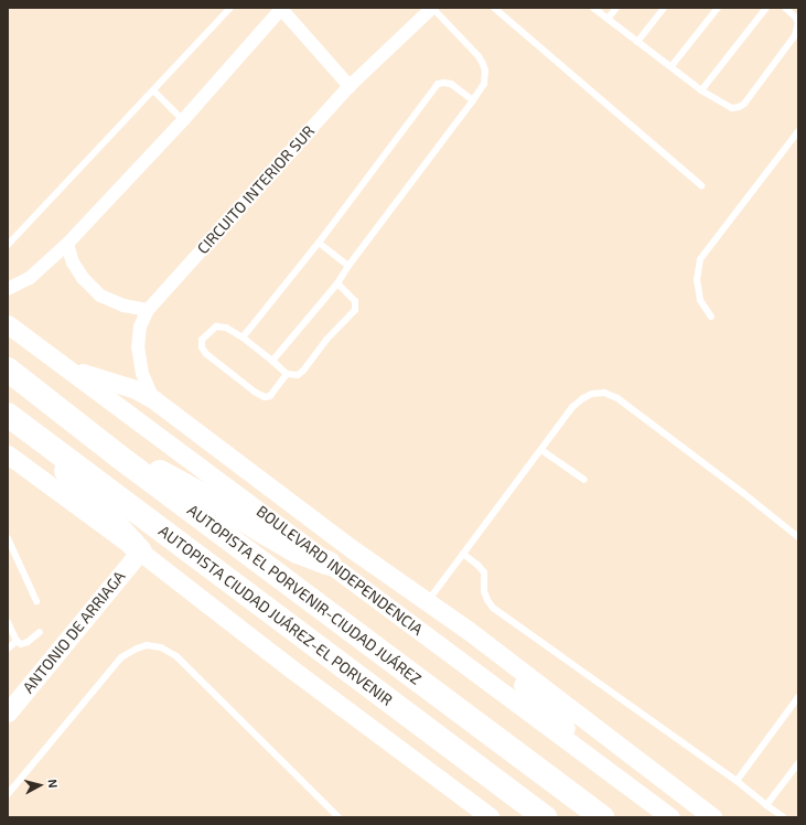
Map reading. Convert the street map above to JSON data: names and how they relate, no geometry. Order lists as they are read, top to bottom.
{
  "streets": {
    "highway": ["AUTOPISTA EL PORVENIR-CIUDAD JUÁREZ", "AUTOPISTA CIUDAD JUÁREZ-EL PORVENIR"],
    "main road": ["BOULEVARD INDEPENDENCIA", "ANTONIO DE ARRIAGA"],
    "street": ["CIRCUITO INTERIOR SUR"]
  },
  "north": "right"
}
